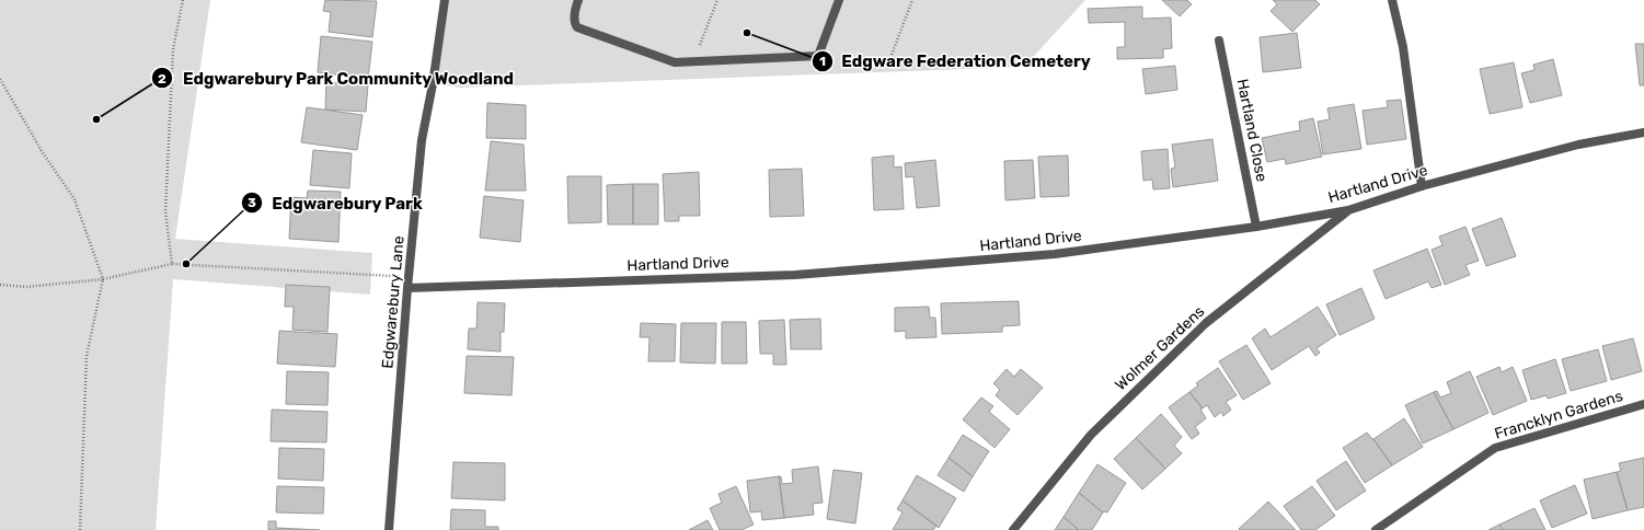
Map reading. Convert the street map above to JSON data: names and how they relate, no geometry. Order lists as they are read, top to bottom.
{
  "streets": {
    "street": [
      "Hartland Close",
      "Hartland Drive",
      "Edgwarebury Lane",
      "Wolmer Gardens",
      "Francklyn Gardens"
    ]
  },
  "crossings": [
    ["Hartland Close", "Hartland Drive"],
    ["Hartland Drive", "Edgwarebury Lane"],
    ["Hartland Drive", "Wolmer Gardens"]
  ],
  "places": ["Edgware Federation Cemetery", "Edgwarebury Park Community Woodland", "Edgwarebury Park"]
}
